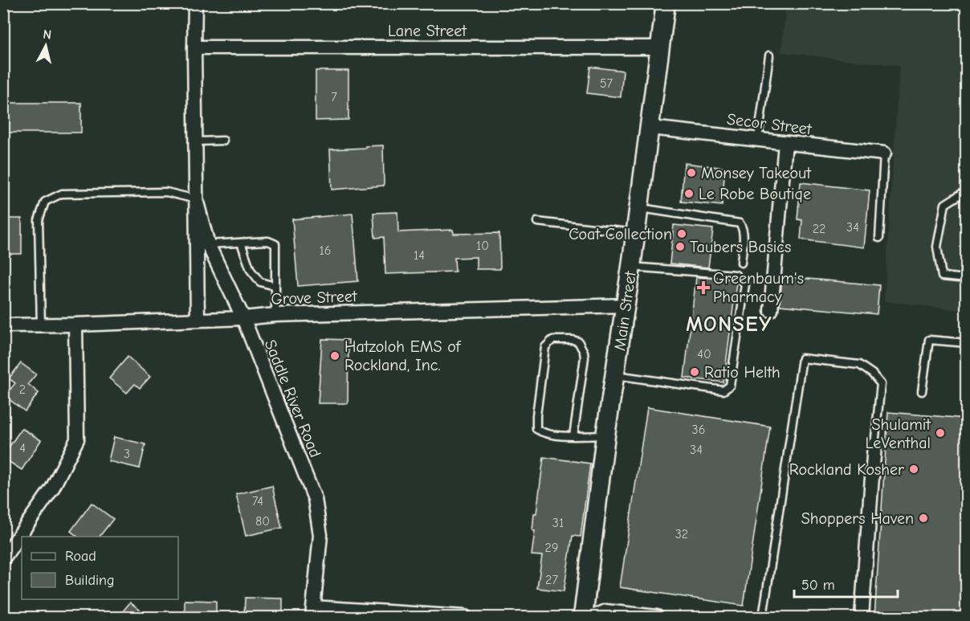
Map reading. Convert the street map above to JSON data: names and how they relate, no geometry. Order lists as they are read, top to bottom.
{
  "streets": {
    "main road": ["Main Street"],
    "street": [
      "Lane Street",
      "Secor Street",
      "Grove Street",
      "Saddle River Road"
    ]
  },
  "crossings": [
    ["Lane Street", "Main Street"],
    ["Lane Street", "Saddle River Road"],
    ["Secor Street", "Main Street"],
    ["Grove Street", "Main Street"],
    ["Grove Street", "Saddle River Road"]
  ],
  "districts": ["MONSEY"],
  "places": {
    "other": [
      "Monsey Takeout",
      "Le Robe Boutiqe",
      "Coat Collection",
      "Taubers Basics",
      "Hatzoloh EMS of Rockland, Inc.",
      "Ratio Helth",
      "Shulamit LeVenthal",
      "Rockland Kosher",
      "Shoppers Haven"
    ],
    "health": ["Greenbaum's Pharmacy"]
  },
  "house_numbers": [
    "57",
    "7",
    "34",
    "22",
    "10",
    "16",
    "14",
    "40",
    "2",
    "36",
    "4",
    "34",
    "3",
    "74",
    "80",
    "31",
    "32",
    "29",
    "27"
  ],
  "legend": ["Road", "Building"],
  "scale_bar": "50 m",
  "north": "top"
}
